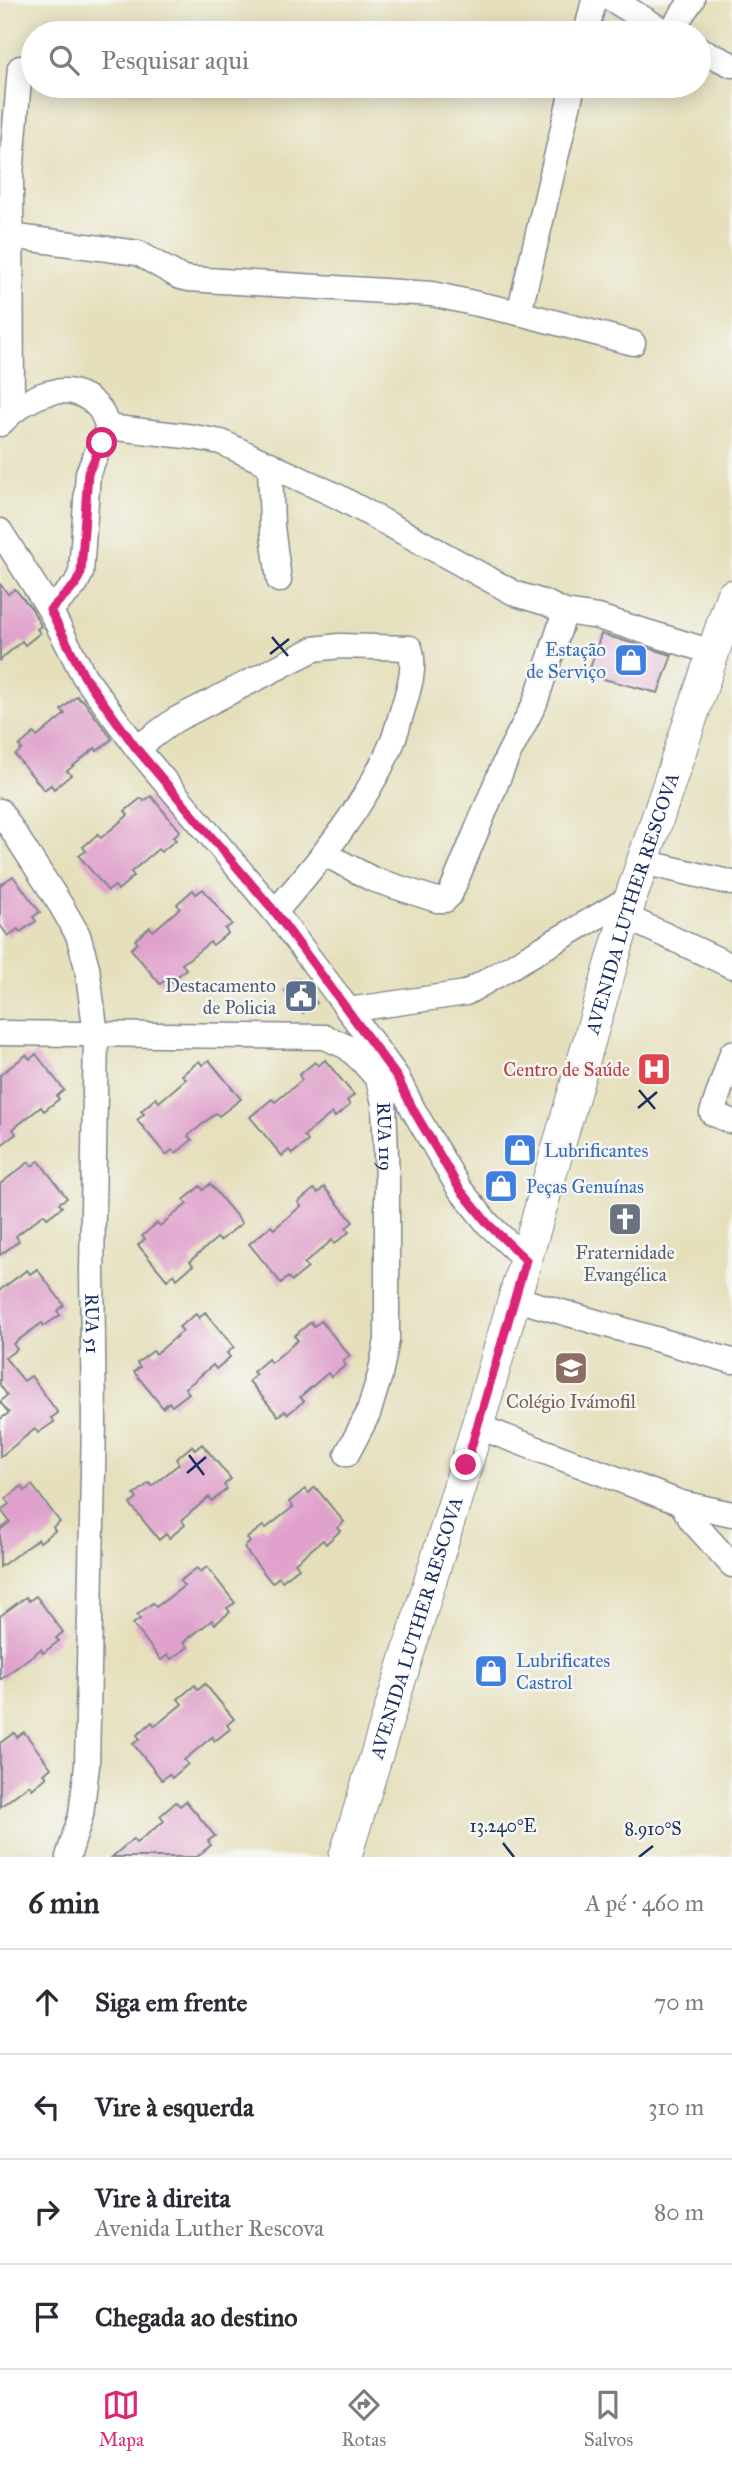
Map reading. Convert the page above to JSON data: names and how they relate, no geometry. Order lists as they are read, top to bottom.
{
  "streets": {
    "main road": ["AVENIDA LUTHER RESCOVA"],
    "street": ["RUA 119", "RUA 51"]
  },
  "crossings": [
    ["RUA 119", "RUA 51"]
  ],
  "places": {
    "shop": [
      "Estação de Serviço",
      "Lubrificantes",
      "Peças Genuínas",
      "Lubrificates Castrol"
    ],
    "public building": ["Destacamento de Policia"],
    "hospital": ["Centro de Saúde"],
    "church": ["Fraternidade Evangélica"],
    "school or university": ["Colégio Ivámofil"]
  },
  "page": {
    "search": "Pesquisar aqui",
    "heading": ["6 min", "A pé · 460 m"],
    "list": [
      ["Siga em frente", "70 m"],
      ["Vire à esquerda", "310 m"],
      ["Vire à direita", "Avenida Luther Rescova", "80 m"],
      "Chegada ao destino"
    ],
    "nav": ["Mapa", "Rotas", "Salvos"]
  },
  "coordinates": ["13.240°E", "8.910°S"]
}
